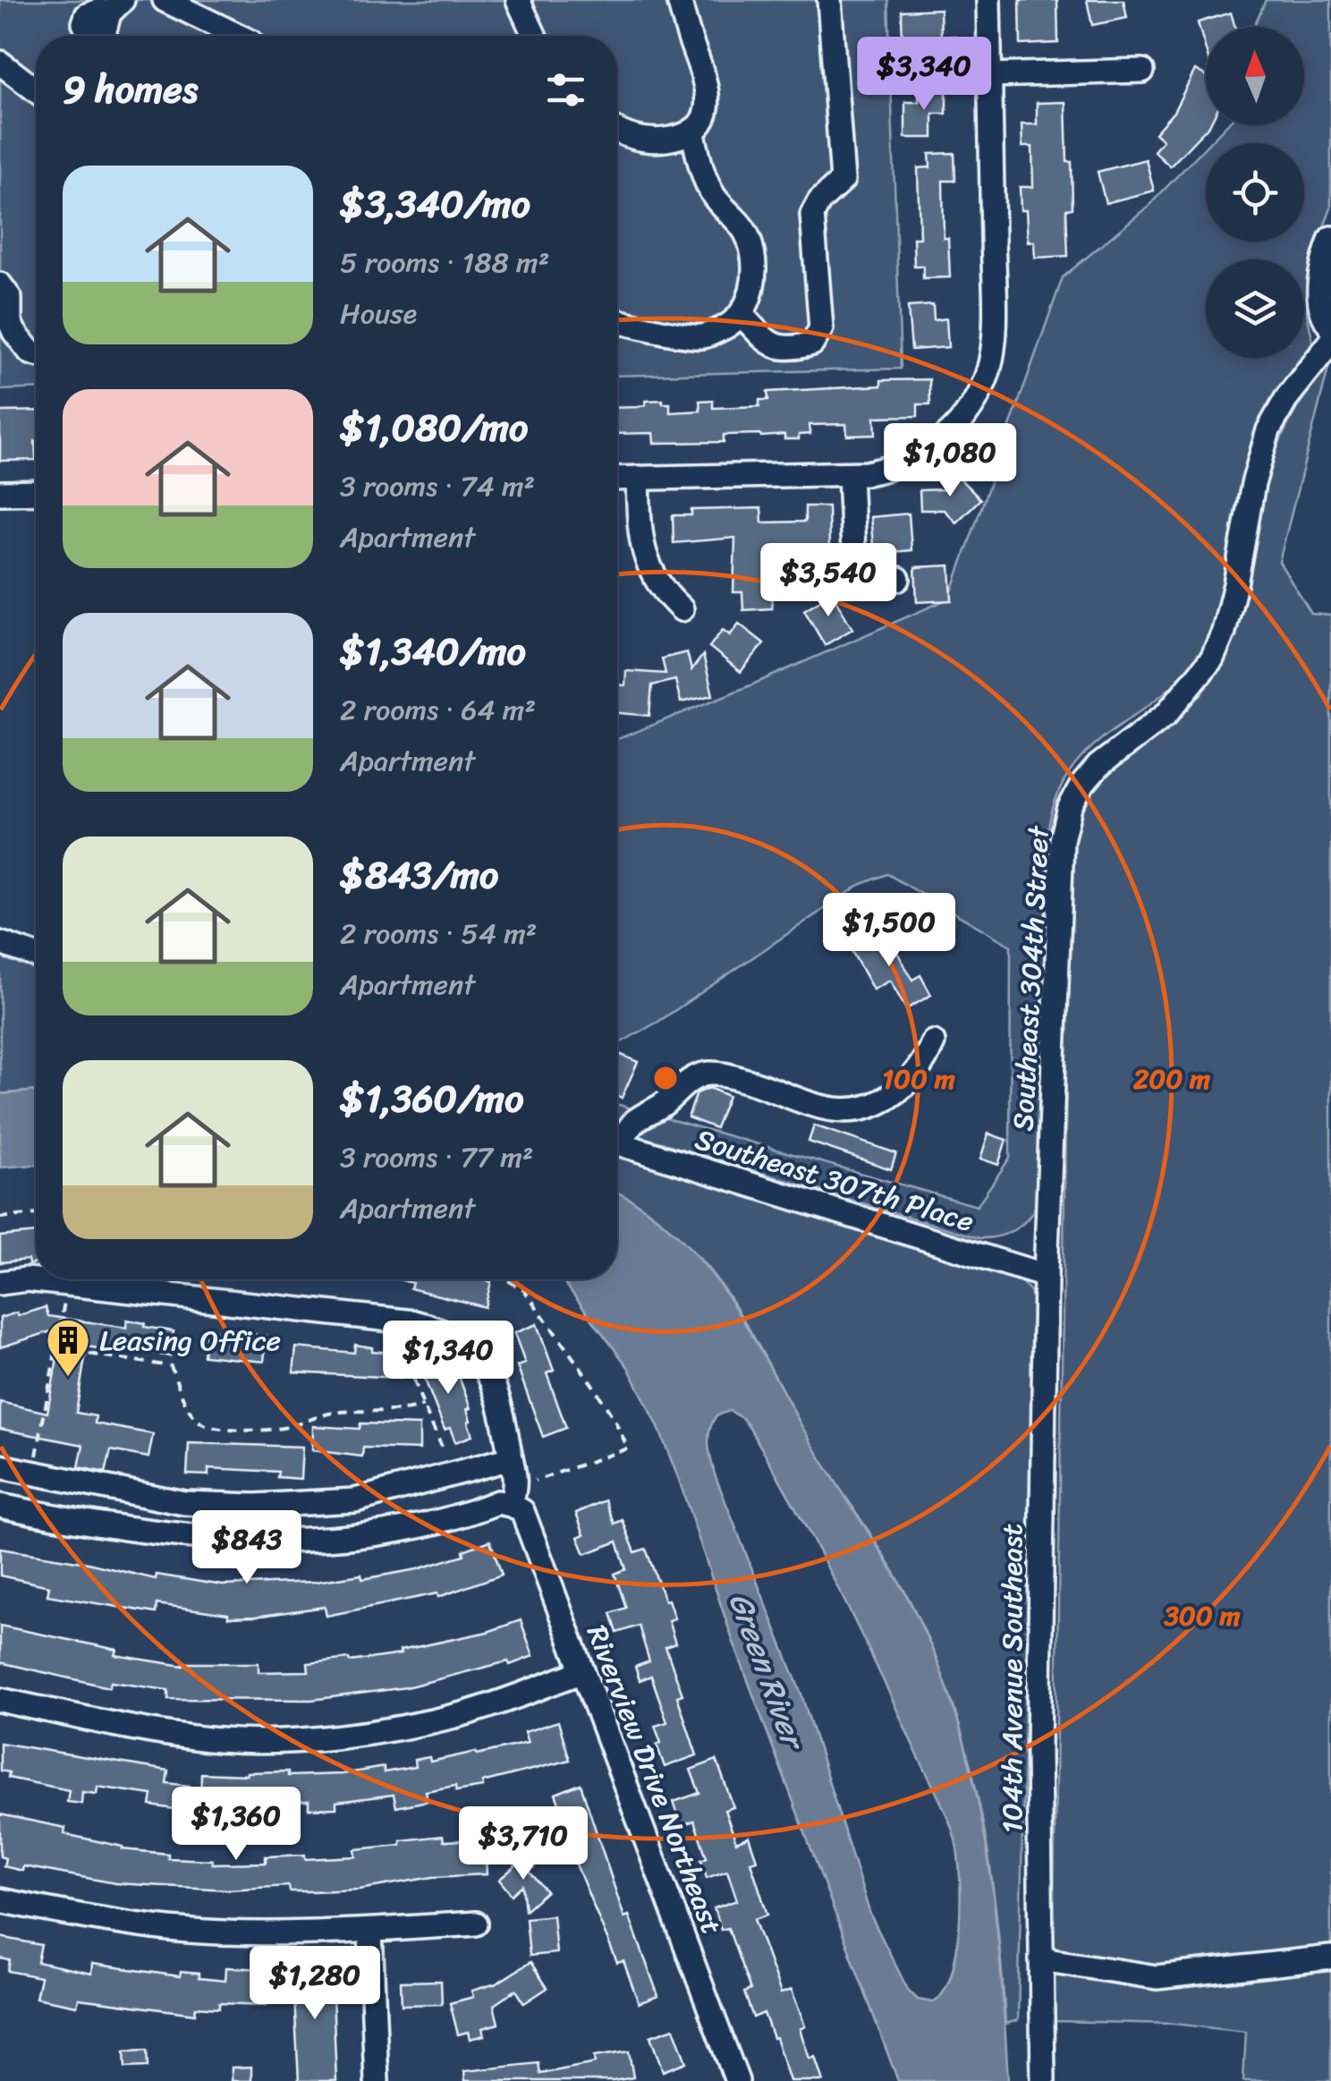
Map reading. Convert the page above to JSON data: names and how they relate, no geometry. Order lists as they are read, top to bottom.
{
  "streets": {
    "street": [
      "Southeast 304th Street",
      "Southeast 307th Place",
      "104th Avenue Southeast",
      "Riverview Drive Northeast"
    ]
  },
  "crossings": [
    ["Southeast 304th Street", "Southeast 307th Place"],
    ["Southeast 304th Street", "104th Avenue Southeast"],
    ["Southeast 307th Place", "104th Avenue Southeast"]
  ],
  "water": ["Green River"],
  "places": {
    "building": ["Leasing Office"]
  },
  "north": "top",
  "page": {
    "heading": "9 homes",
    "price": [
      "$3,340",
      "$1,080",
      "$3,540",
      "$1,500",
      "$1,340",
      "$843",
      "$1,360",
      "$3,710",
      "$1,280"
    ],
    "list": [
      {
        "name": "$3,340/mo",
        "note": "5 rooms · 188 m² · House"
      },
      {
        "name": "$1,080/mo",
        "note": "3 rooms · 74 m² · Apartment"
      },
      {
        "name": "$1,340/mo",
        "note": "2 rooms · 64 m² · Apartment"
      },
      {
        "name": "$843/mo",
        "note": "2 rooms · 54 m² · Apartment"
      },
      {
        "name": "$1,360/mo",
        "note": "3 rooms · 77 m² · Apartment"
      }
    ]
  },
  "rings": ["100 m", "200 m", "300 m"]
}
